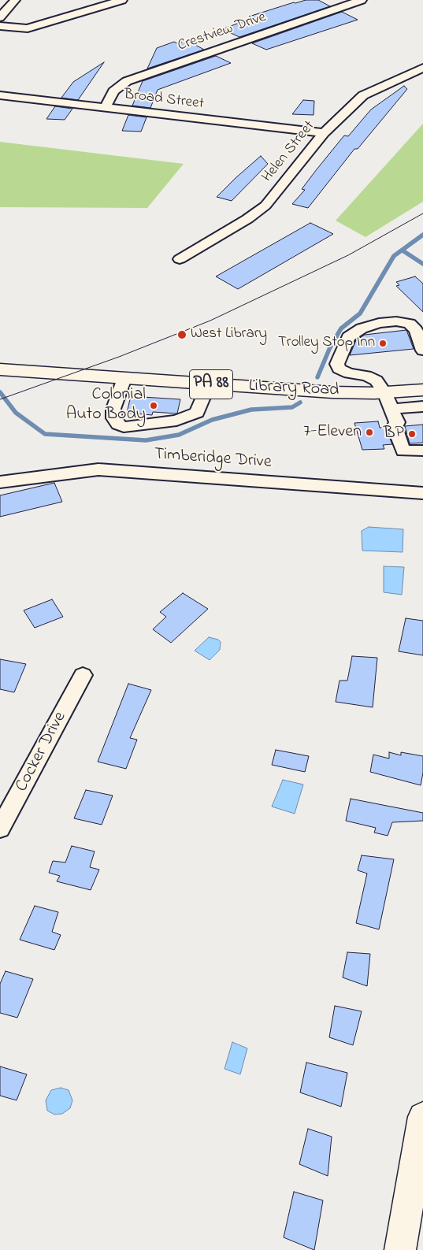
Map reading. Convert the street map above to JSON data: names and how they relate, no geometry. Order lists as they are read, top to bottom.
{
  "streets": {
    "main road": ["PA 88", "Library Road"],
    "street": [
      "Crestview Drive",
      "Broad Street",
      "Helen Street",
      "Timberidge Drive",
      "Cocker Drive"
    ]
  },
  "crossings": [
    ["Crestview Drive", "Broad Street"],
    ["Broad Street", "Helen Street"]
  ],
  "places": [
    "West Library",
    "Trolley Stop Inn",
    "Colonial Auto Body",
    "7-Eleven",
    "BP"
  ]
}
